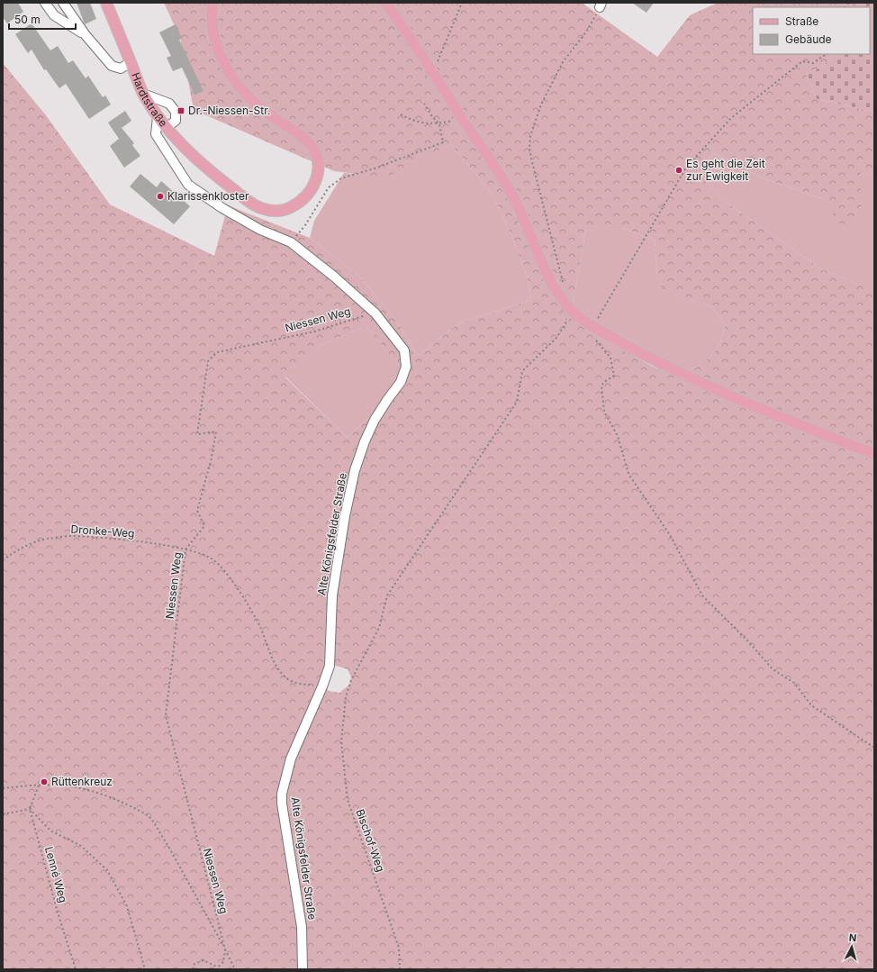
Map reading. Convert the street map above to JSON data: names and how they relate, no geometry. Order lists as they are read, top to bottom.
{
  "streets": {
    "main road": ["Hardtstraße"],
    "street": ["Alte Königsfelder Straße"],
    "path": [
      "Niessen Weg",
      "Dronke-Weg",
      "Bischof-Weg",
      "Lenné Weg"
    ]
  },
  "crossings": [
    ["Hardtstraße", "Alte Königsfelder Straße"],
    ["Niessen Weg", "Dronke-Weg"],
    ["Niessen Weg", "Alte Königsfelder Straße"],
    ["Dronke-Weg", "Alte Königsfelder Straße"]
  ],
  "places": {
    "transit": ["Dr.-Niessen-Str."],
    "other": ["Es geht die Zeit zur Ewigkeit", "Klarissenkloster", "Rüttenkreuz"]
  },
  "legend": ["Straße", "Gebäude"],
  "scale_bar": "50 m",
  "north": "top"
}
